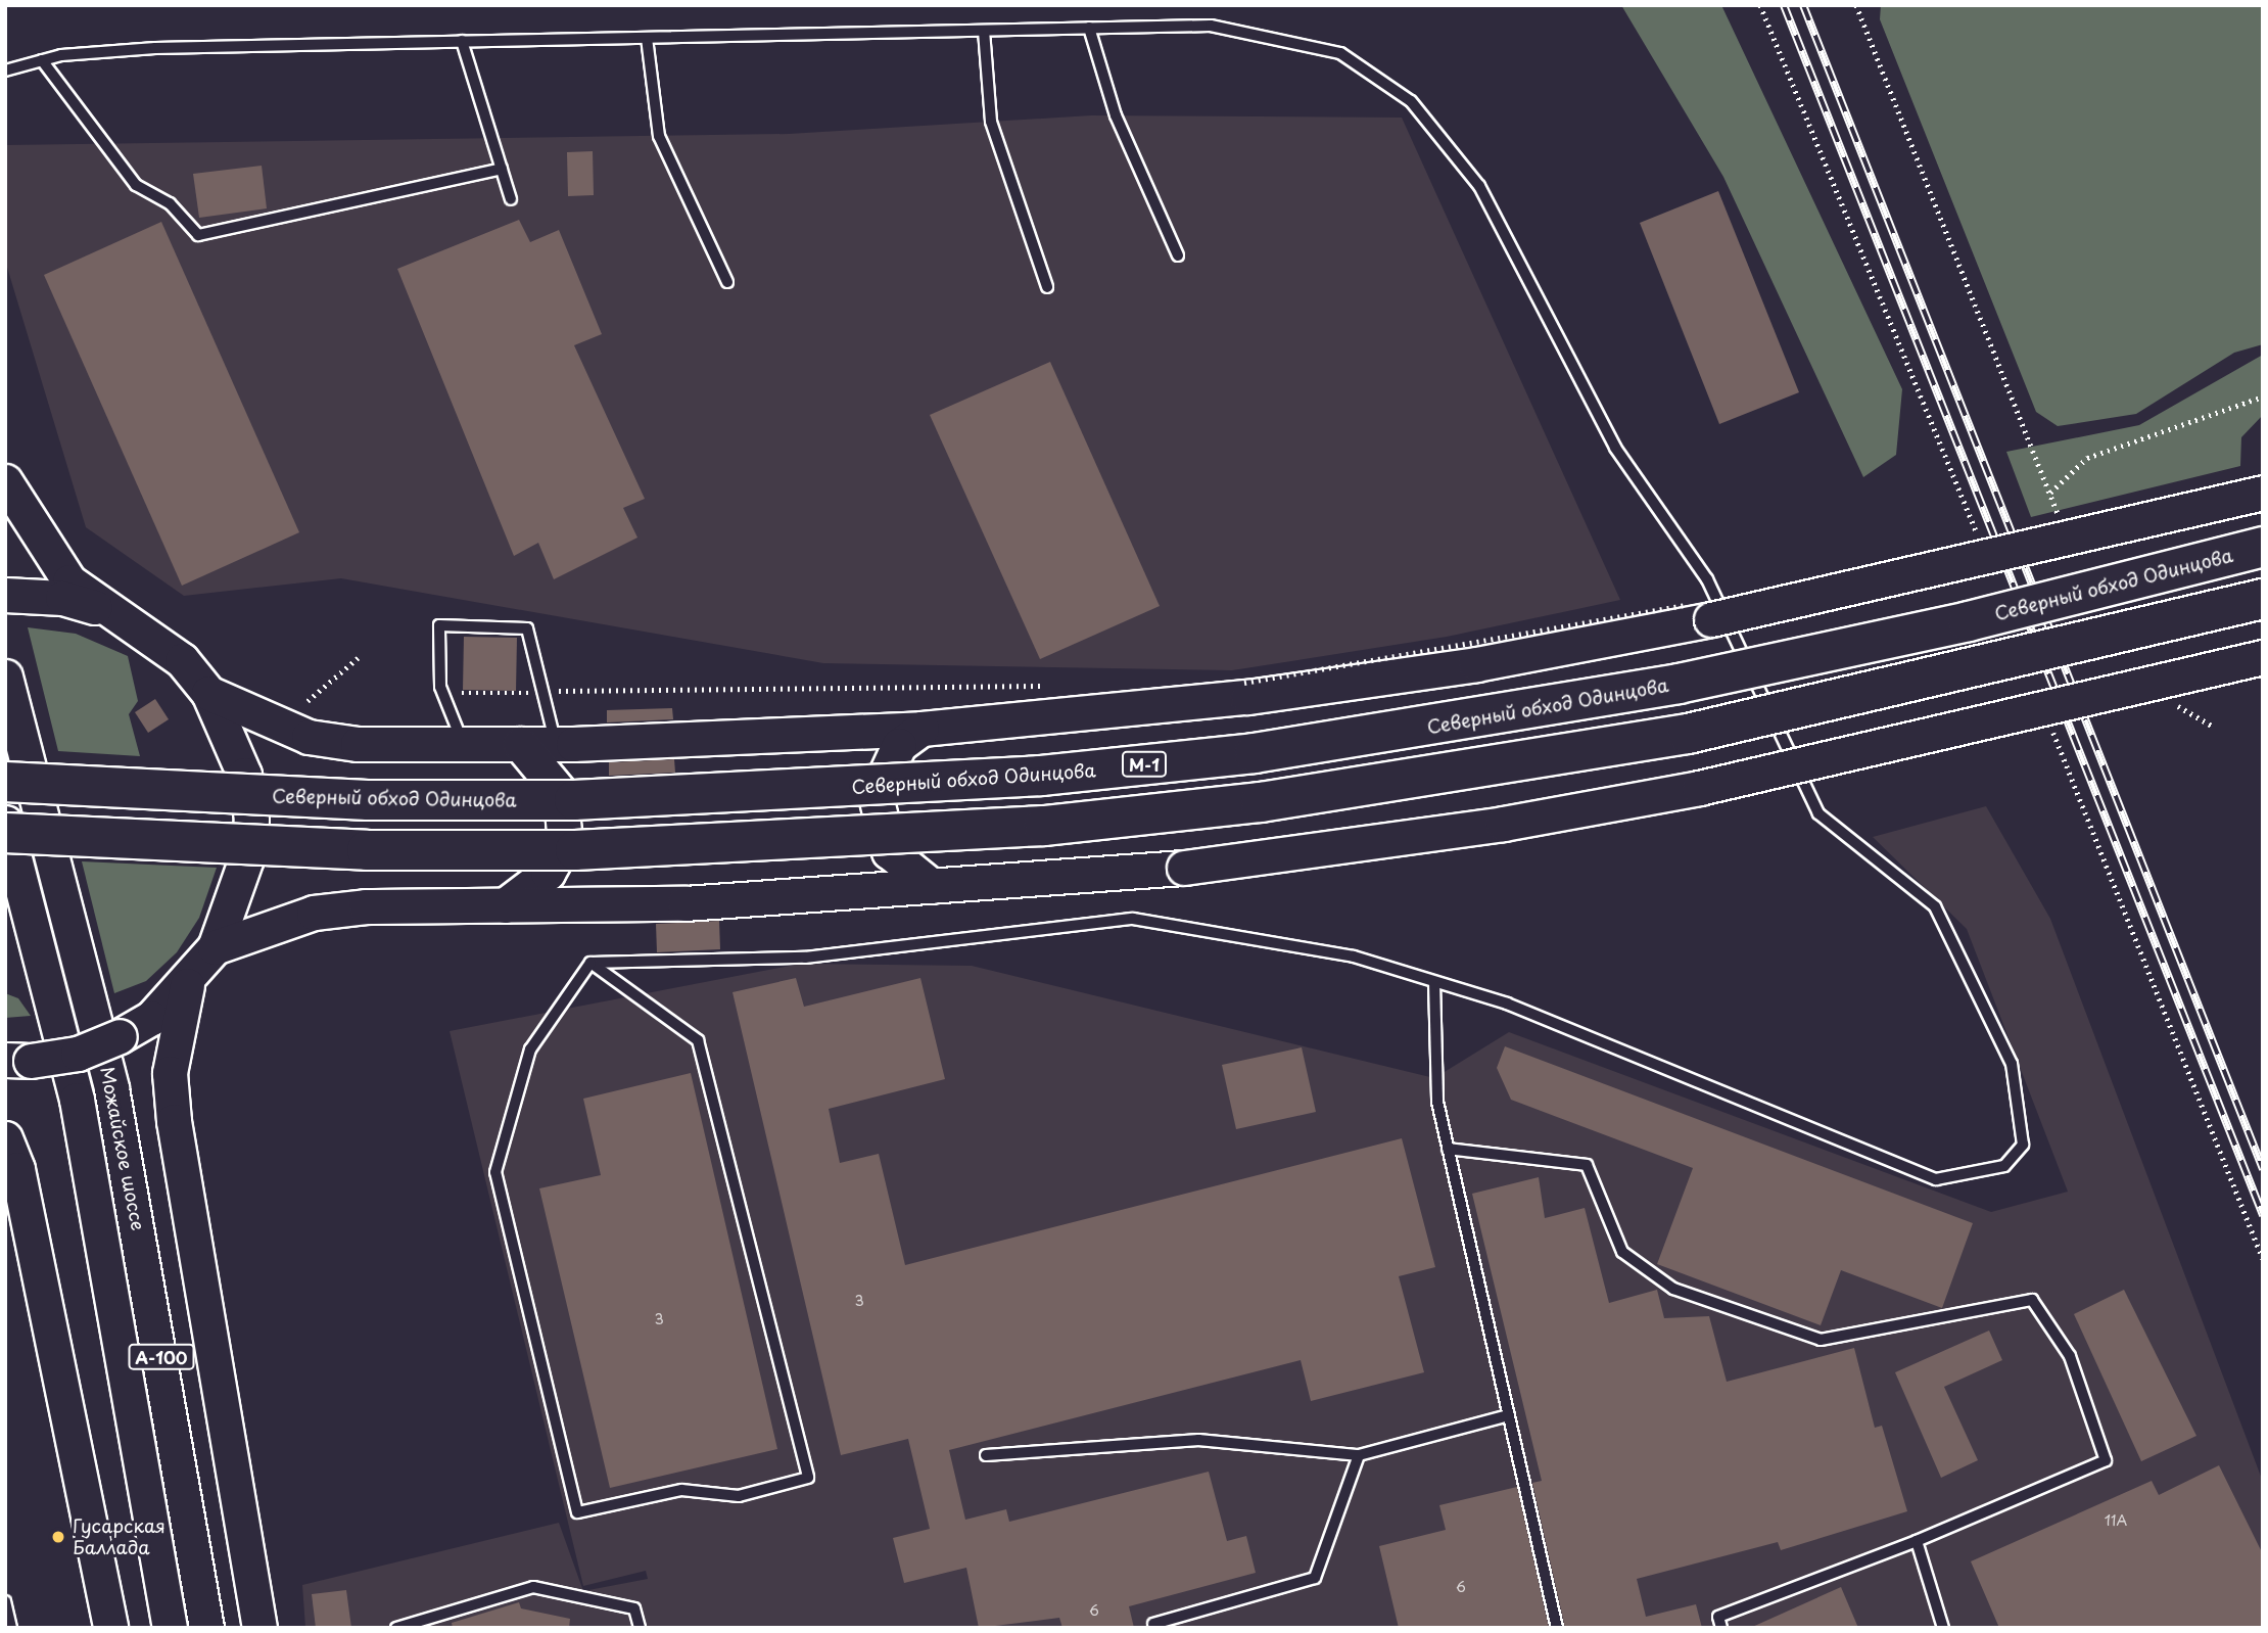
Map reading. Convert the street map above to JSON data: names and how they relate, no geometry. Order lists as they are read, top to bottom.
{
  "streets": {
    "highway": ["Северный обход Одинцова", "М-1"],
    "main road": ["Можайское шоссе", "А-100"]
  },
  "places": ["Гусарская Баллада"],
  "house_numbers": [
    "3",
    "3",
    "11А",
    "6",
    "6"
  ]
}
